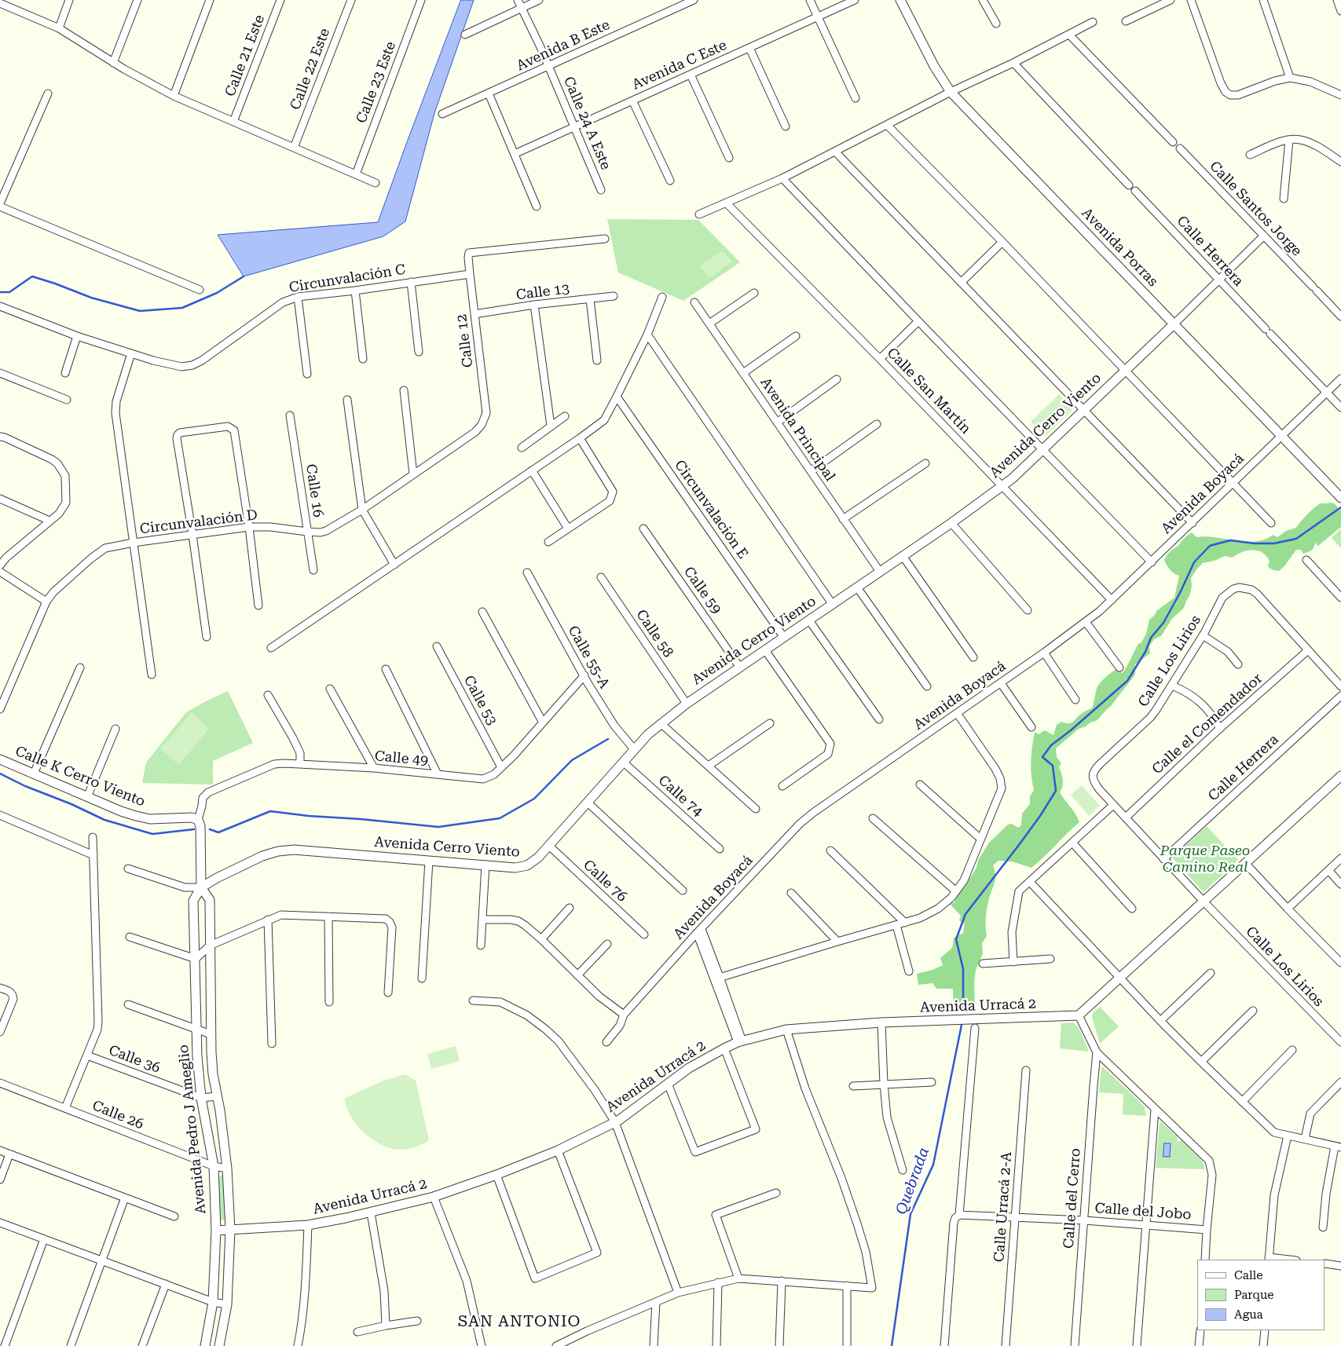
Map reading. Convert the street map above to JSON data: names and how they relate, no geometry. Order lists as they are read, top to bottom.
{
  "streets": {
    "street": [
      "Avenida B Este",
      "Calle 21 Este",
      "Avenida C Este",
      "Calle 22 Este",
      "Calle 23 Este",
      "Calle 24 A Este",
      "Calle Santos Jorge",
      "Avenida Porras",
      "Calle Herrera",
      "Circunvalación C",
      "Calle 13",
      "Calle 12",
      "Calle San Martín",
      "Avenida Cerro Viento",
      "Avenida Principal",
      "Calle 16",
      "Avenida Boyacá",
      "Circunvalación E",
      "Circunvalación D",
      "Calle 59",
      "Calle 58",
      "Calle 55-A",
      "Calle Los Lirios",
      "Calle 53",
      "Calle el Comendador",
      "Calle 49",
      "Calle K Cerro Viento",
      "Calle 74",
      "Calle 76",
      "Avenida Urracá 2",
      "Calle 36",
      "Calle 26",
      "Avenida Pedro J Ameglio",
      "Calle del Cerro",
      "Calle Urracá 2-A",
      "Calle del Jobo"
    ]
  },
  "crossings": [
    ["Avenida B Este", "Calle 24 A Este"],
    ["Avenida C Este", "Calle 24 A Este"],
    ["Calle Santos Jorge", "Avenida Cerro Viento"],
    ["Avenida Porras", "Avenida Cerro Viento"],
    ["Avenida Porras", "Avenida Boyacá"],
    ["Calle Herrera", "Avenida Cerro Viento"],
    ["Calle Herrera", "Avenida Boyacá"],
    ["Calle Herrera", "Calle Los Lirios"],
    ["Circunvalación C", "Calle 12"],
    ["Calle 13", "Calle 12"],
    ["Calle 12", "Circunvalación D"],
    ["Calle San Martín", "Avenida Cerro Viento"],
    ["Calle San Martín", "Avenida Boyacá"],
    ["Avenida Cerro Viento", "Avenida Principal"],
    ["Avenida Cerro Viento", "Circunvalación E"],
    ["Avenida Cerro Viento", "Calle 59"],
    ["Avenida Cerro Viento", "Calle 58"],
    ["Avenida Cerro Viento", "Calle 55-A"],
    ["Avenida Cerro Viento", "Calle 74"],
    ["Avenida Cerro Viento", "Calle 76"],
    ["Avenida Cerro Viento", "Avenida Pedro J Ameglio"],
    ["Calle 16", "Circunvalación D"],
    ["Calle 55-A", "Calle 49"],
    ["Calle Los Lirios", "Calle el Comendador"],
    ["Calle 53", "Calle 49"],
    ["Calle 49", "Calle K Cerro Viento"],
    ["Calle 49", "Avenida Pedro J Ameglio"],
    ["Calle K Cerro Viento", "Avenida Pedro J Ameglio"],
    ["Avenida Urracá 2", "Avenida Pedro J Ameglio"],
    ["Calle 36", "Avenida Pedro J Ameglio"],
    ["Calle 26", "Avenida Pedro J Ameglio"],
    ["Calle del Cerro", "Calle del Jobo"],
    ["Calle Urracá 2-A", "Calle del Jobo"]
  ],
  "districts": ["SAN ANTONIO"],
  "water": ["Quebrada"],
  "parks": ["Parque Paseo Camino Real"],
  "legend": ["Calle", "Parque", "Agua"]
}
